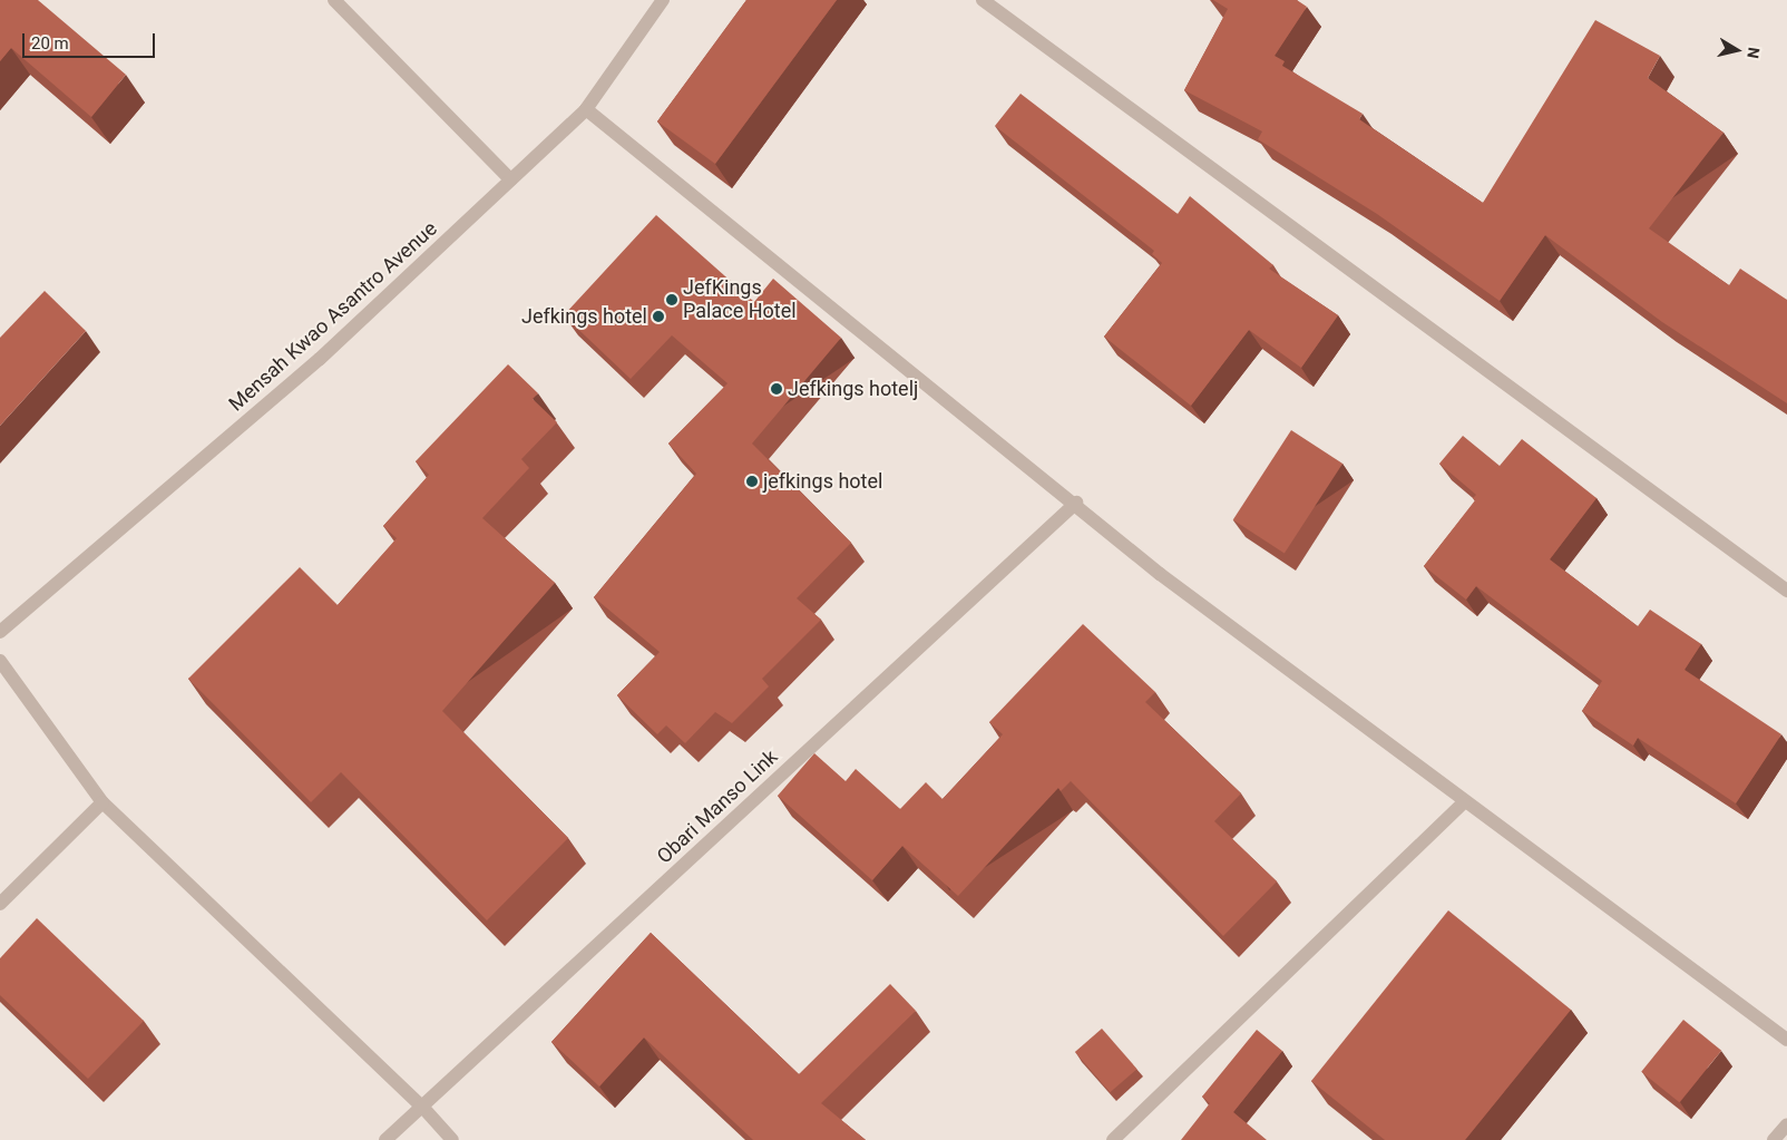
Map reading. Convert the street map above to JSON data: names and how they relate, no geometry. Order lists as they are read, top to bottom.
{
  "streets": {
    "street": ["Mensah Kwao Asantro Avenue", "Obari Manso Link"]
  },
  "places": [
    "JefKings Palace Hotel",
    "Jefkings hotel",
    "Jefkings hotelj",
    "jefkings hotel"
  ],
  "scale_bar": "20 m",
  "north": "right"
}
